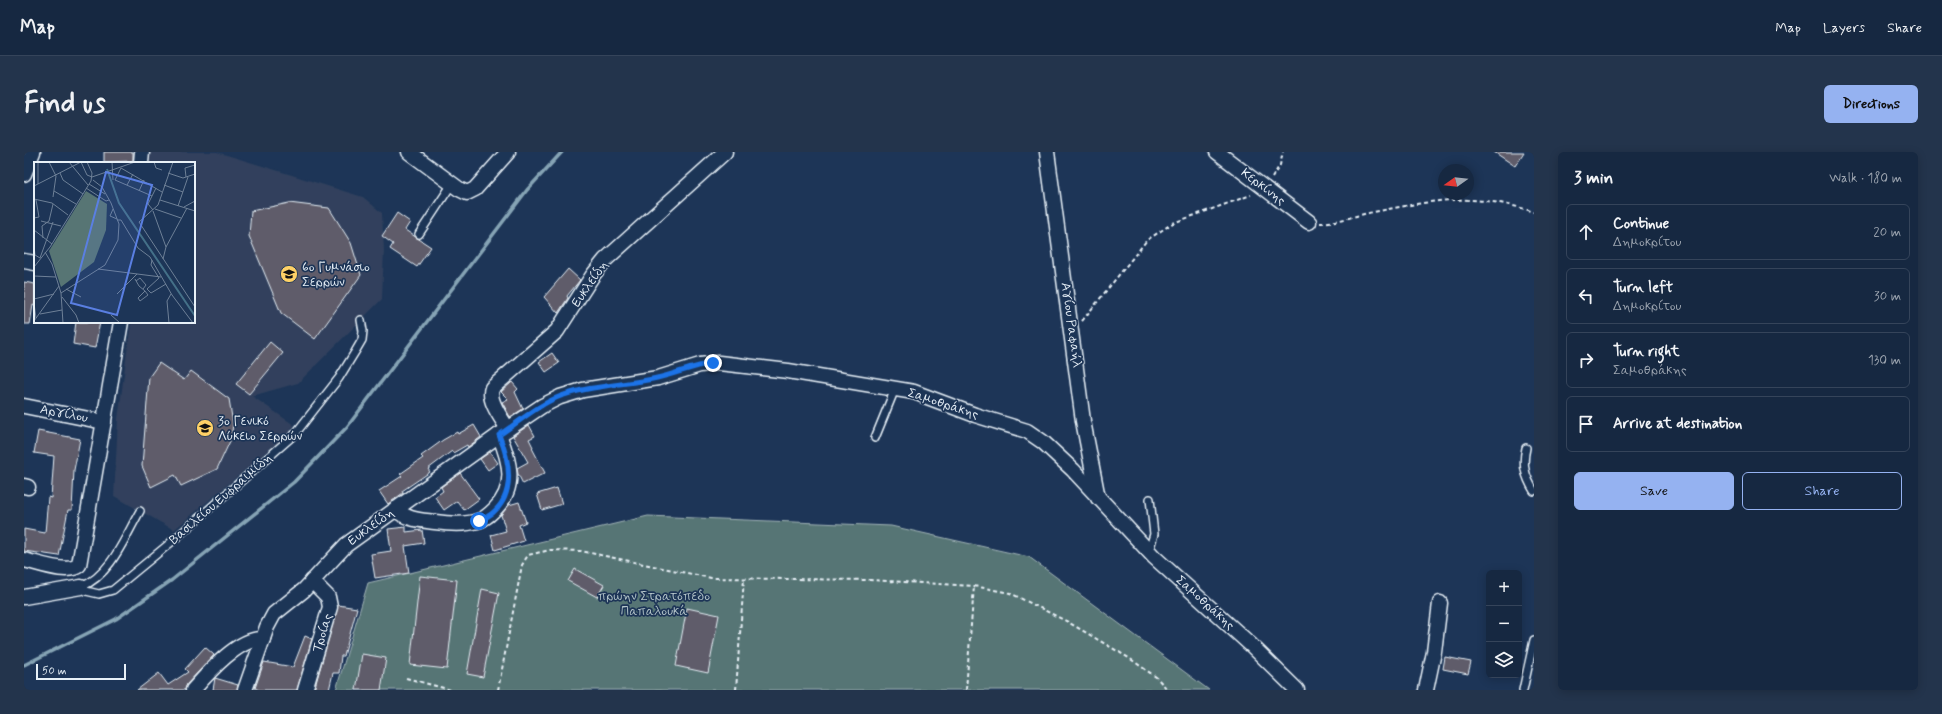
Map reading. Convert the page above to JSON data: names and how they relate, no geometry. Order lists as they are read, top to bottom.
{
  "streets": {
    "street": [
      "Κερκίνης",
      "Ευκλείδη",
      "Αγίου Ραφαήλ",
      "Σαμοθράκης",
      "Αργίλου",
      "Τροίας"
    ],
    "lane": ["Βασιλείου Ευφραιμίδη"]
  },
  "crossings": [
    ["Ευκλείδη", "Σαμοθράκης"],
    ["Ευκλείδη", "Τροίας"],
    ["Αγίου Ραφαήλ", "Σαμοθράκης"]
  ],
  "parks": ["πρώην Στρατόπεδο Παπαλουκά"],
  "places": {
    "school or university": ["6ο Γυμνάσιο Σερρών", "3ο Γενικό Λύκειο Σερρών"]
  },
  "scale_bar": "50 m",
  "north": "left",
  "page": {
    "header": "Map",
    "nav": ["Map", "Layers", "Share"],
    "buttons": [
      "Directions",
      ["Save", "Share"]
    ],
    "title": "Find us",
    "heading": ["3 min", "Walk · 180 m"],
    "list": [
      ["Continue", "Δημοκρίτου", "20 m"],
      ["Turn left", "Δημοκρίτου", "30 m"],
      ["Turn right", "Σαμοθράκης", "130 m"],
      "Arrive at destination"
    ],
    "map_buttons": ["+", "−"],
    "scale": "50 m"
  }
}
